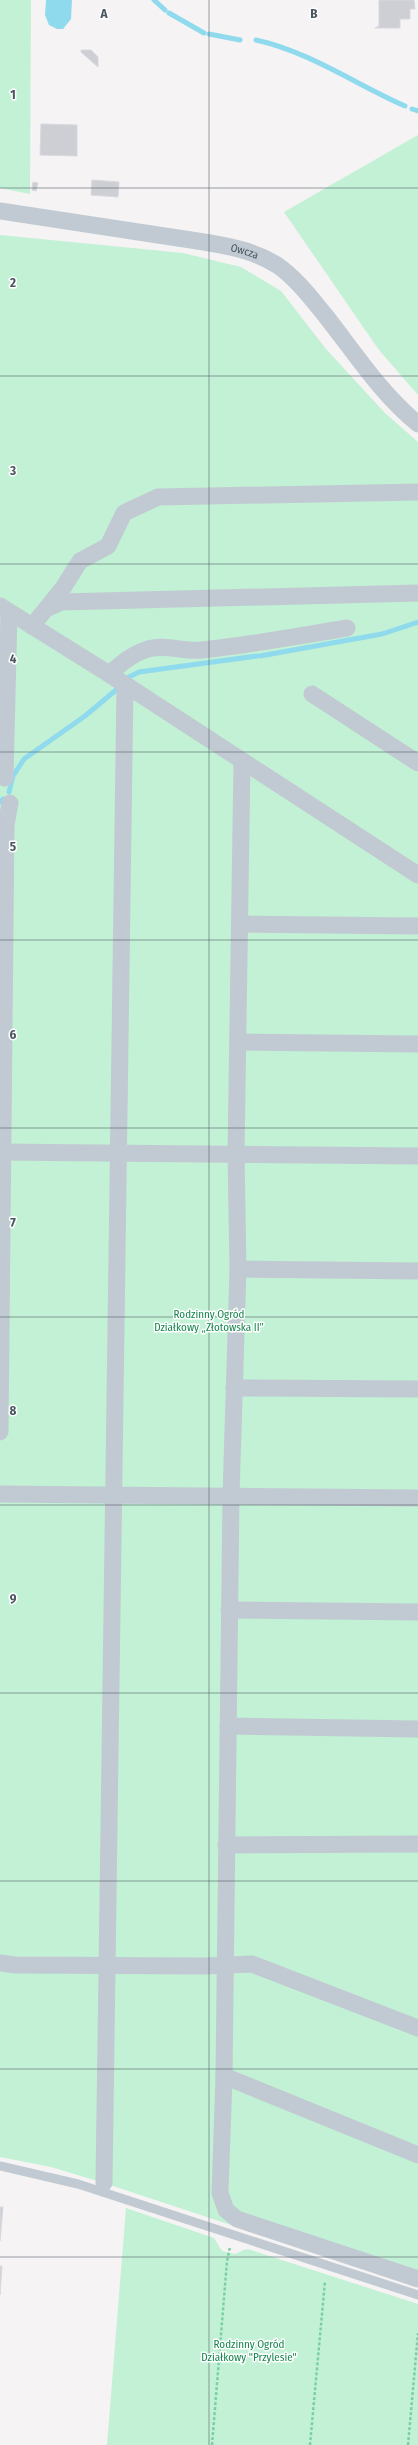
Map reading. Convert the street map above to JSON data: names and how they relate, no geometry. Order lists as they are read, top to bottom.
{
  "streets": {
    "street": ["Owcza"]
  },
  "parks": ["Rodzinny Ogród Działkowy „Złotowska II”", "Rodzinny Ogród Działkowy \"Przylesie\""],
  "grid": {
    "columns": ["A", "B"],
    "rows": [
      "1",
      "2",
      "3",
      "4",
      "5",
      "6",
      "7",
      "8",
      "9"
    ]
  }
}
